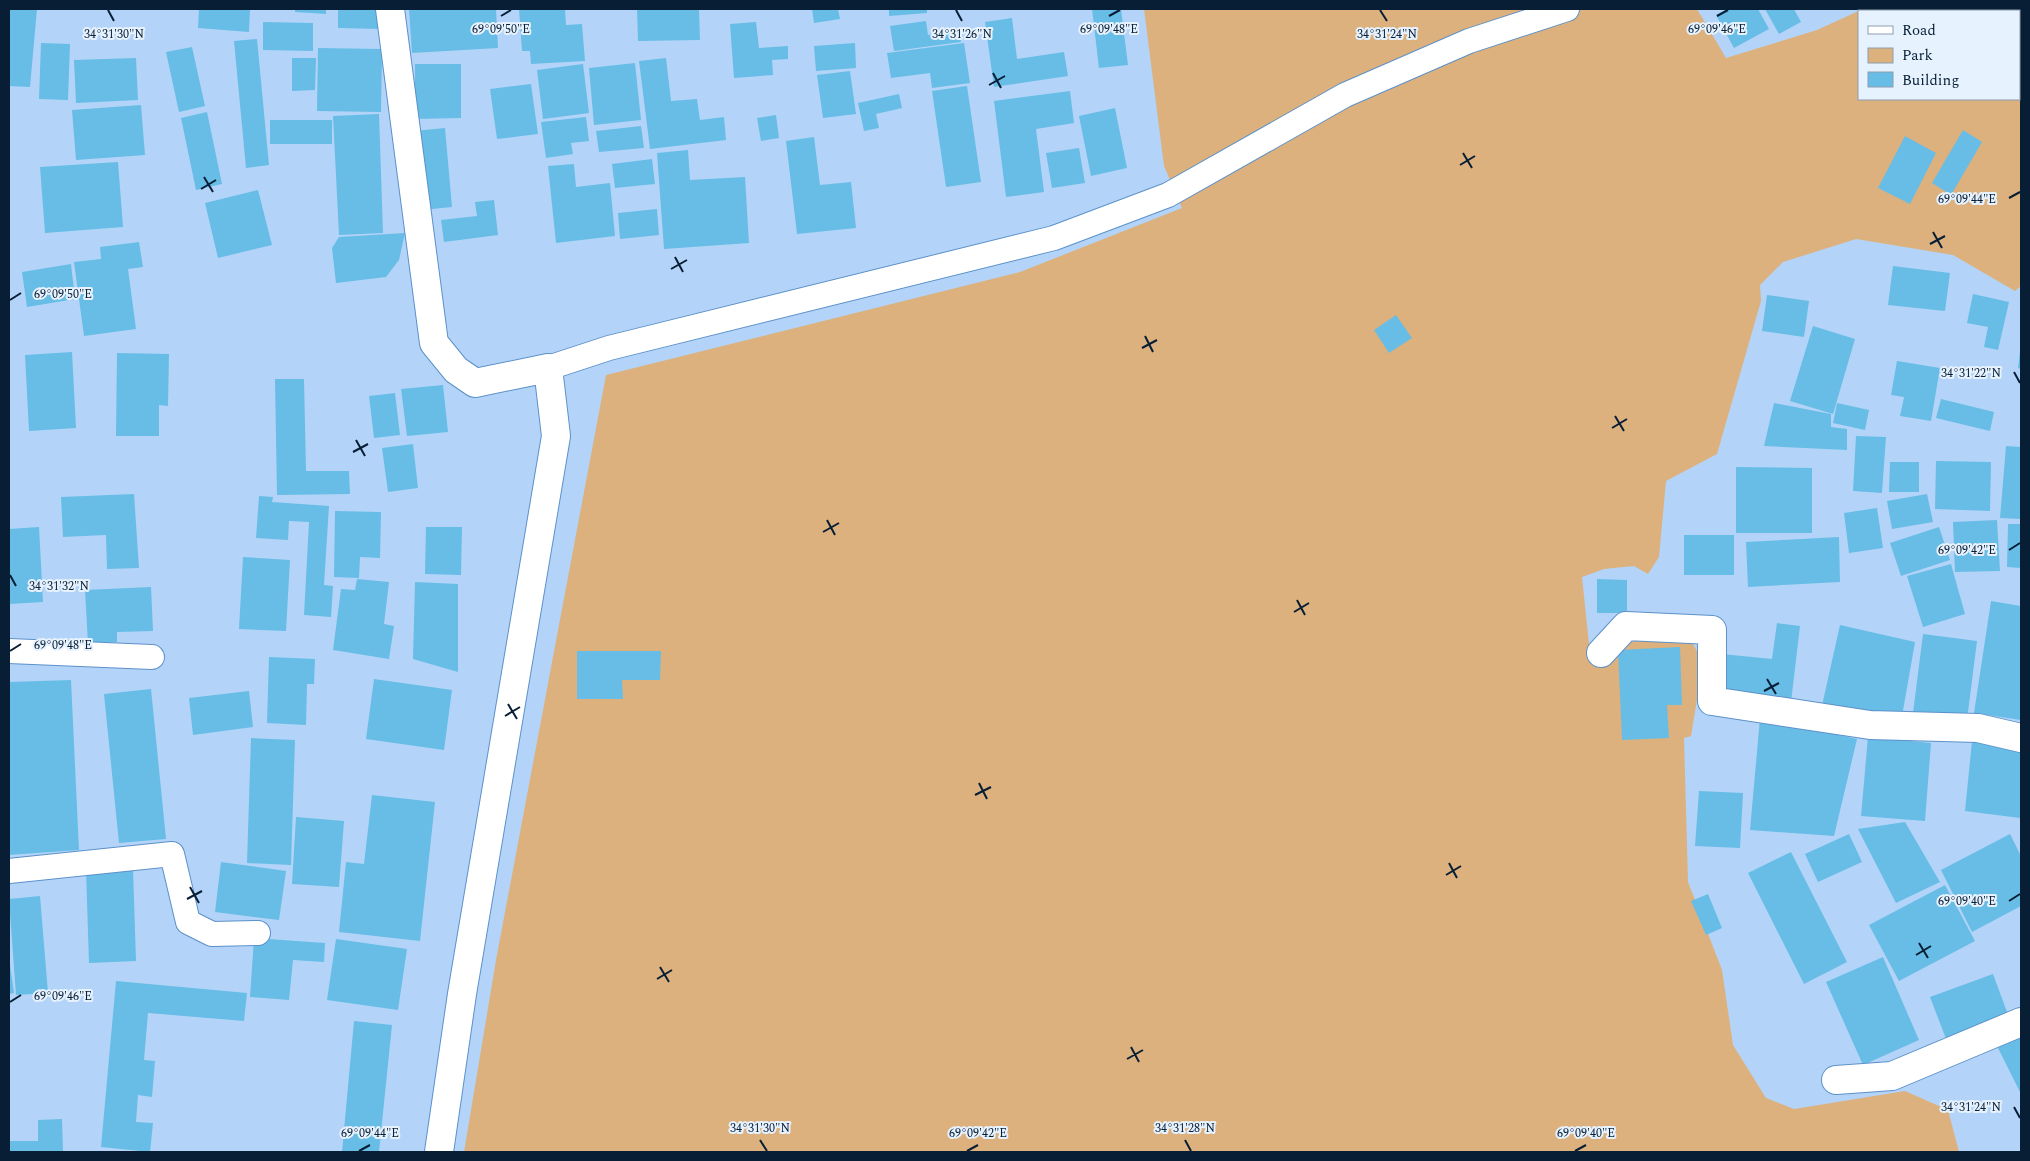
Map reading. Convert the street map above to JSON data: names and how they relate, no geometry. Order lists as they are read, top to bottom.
{
  "legend": ["Road", "Park", "Building"],
  "coordinates": [
    "69°09'50\"E",
    "69°09'48\"E",
    "69°09'46\"E",
    "34°31'30\"N",
    "34°31'26\"N",
    "34°31'24\"N",
    "69°09'44\"E",
    "34°31'22\"N",
    "69°09'42\"E",
    "34°31'32\"N",
    "69°09'40\"E",
    "34°31'28\"N"
  ]
}
